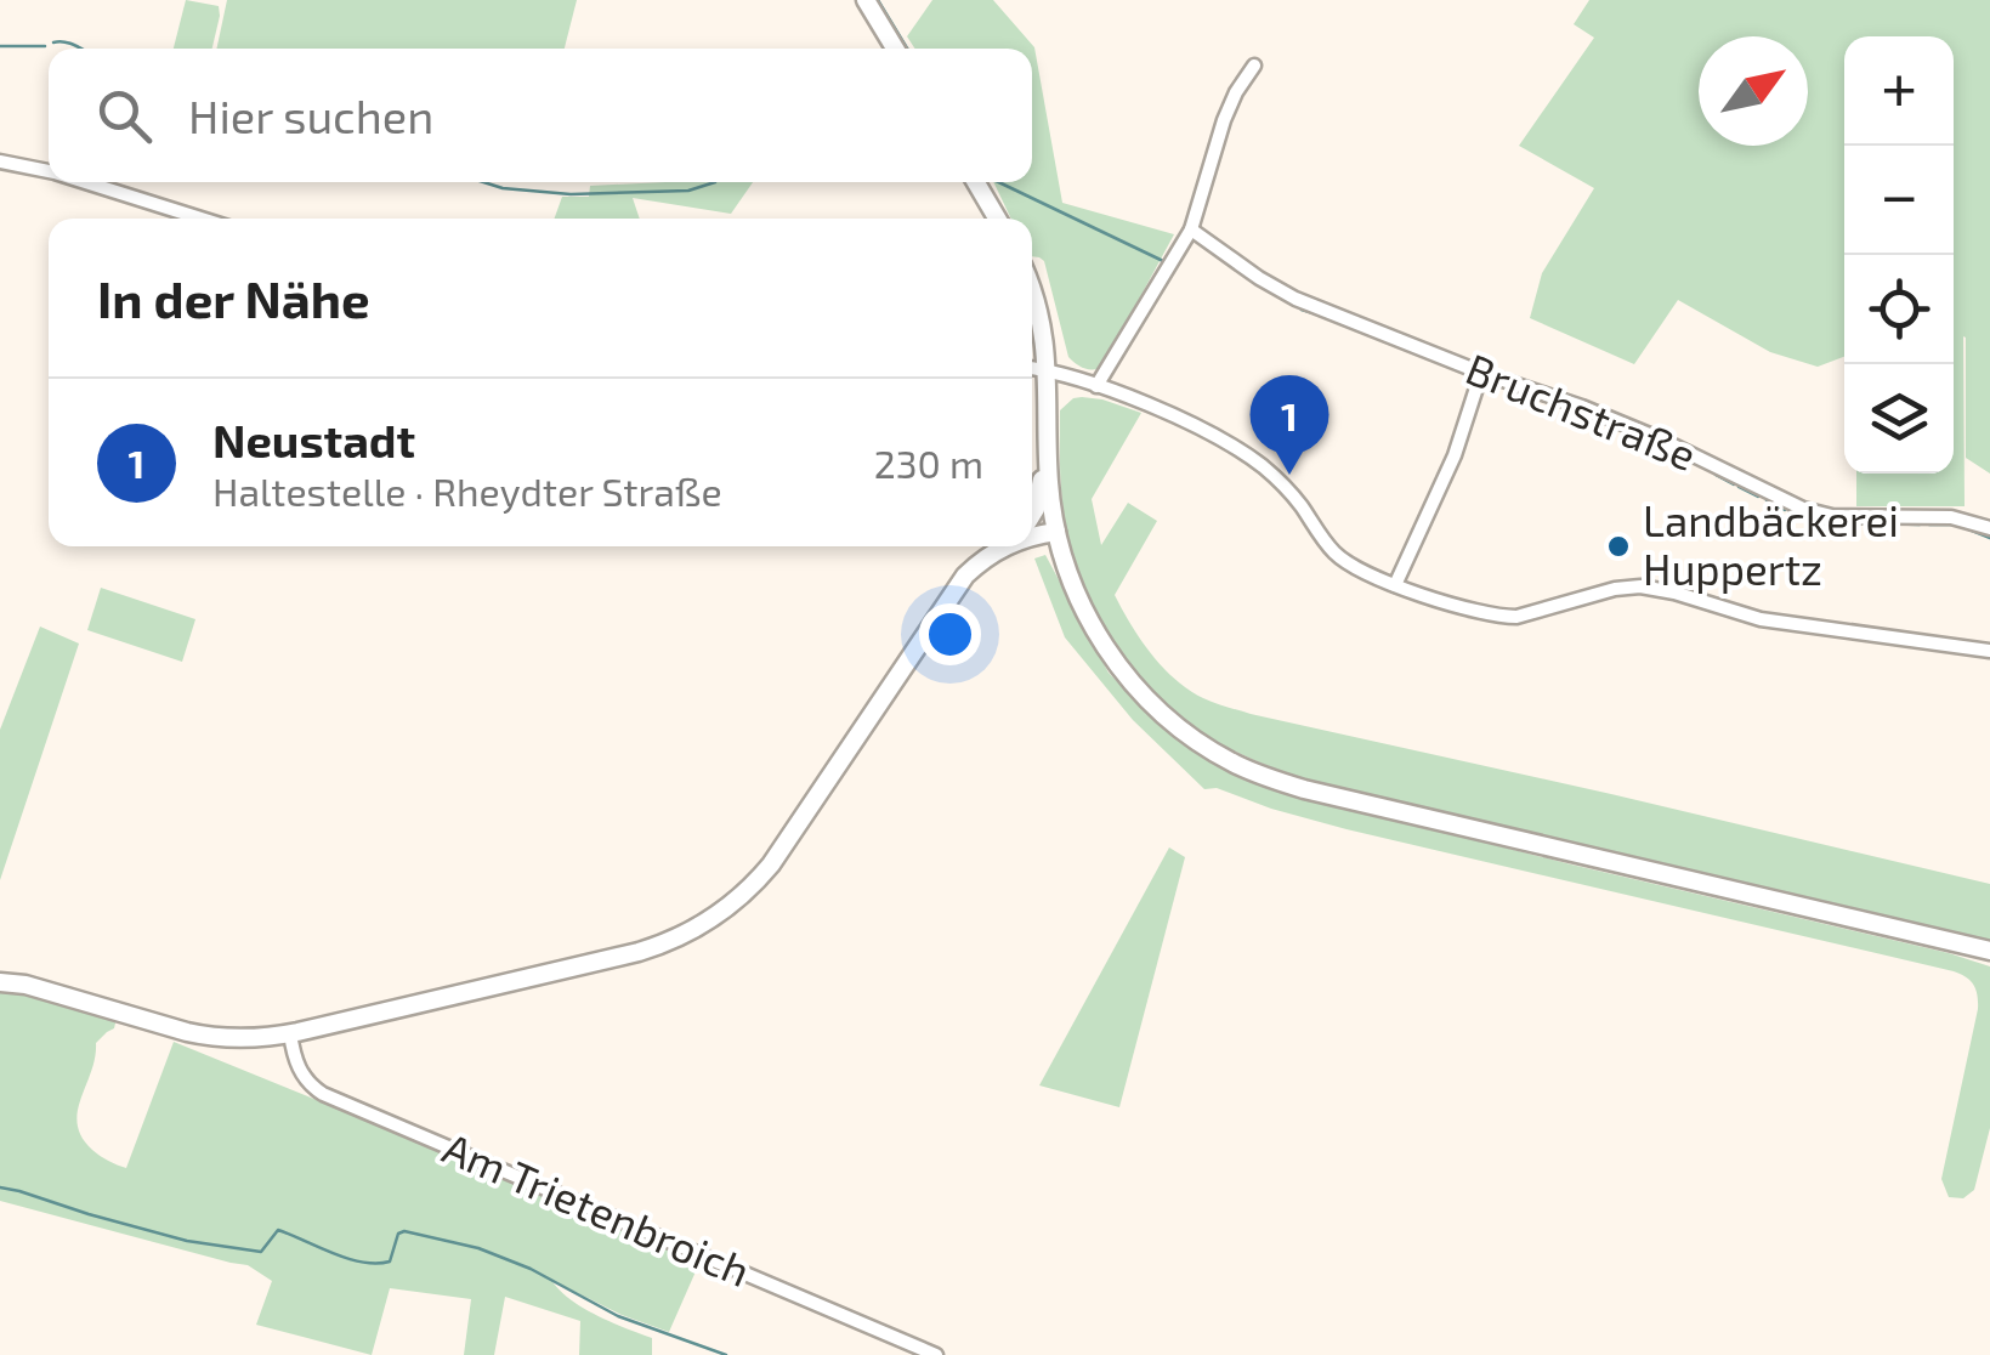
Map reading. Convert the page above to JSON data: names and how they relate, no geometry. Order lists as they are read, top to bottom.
{
  "streets": {
    "street": ["Bruchstraße", "Am Trietenbroich"]
  },
  "places": ["Landbäckerei Huppertz"],
  "north": "top right",
  "page": {
    "map_buttons": ["+", "−"],
    "search": "Hier suchen",
    "heading": "In der Nähe",
    "pins": "1",
    "list": [
      {
        "mark": "1",
        "name": "Neustadt",
        "note": "Haltestelle · Rheydter Straße",
        "value": "230 m"
      }
    ]
  }
}
